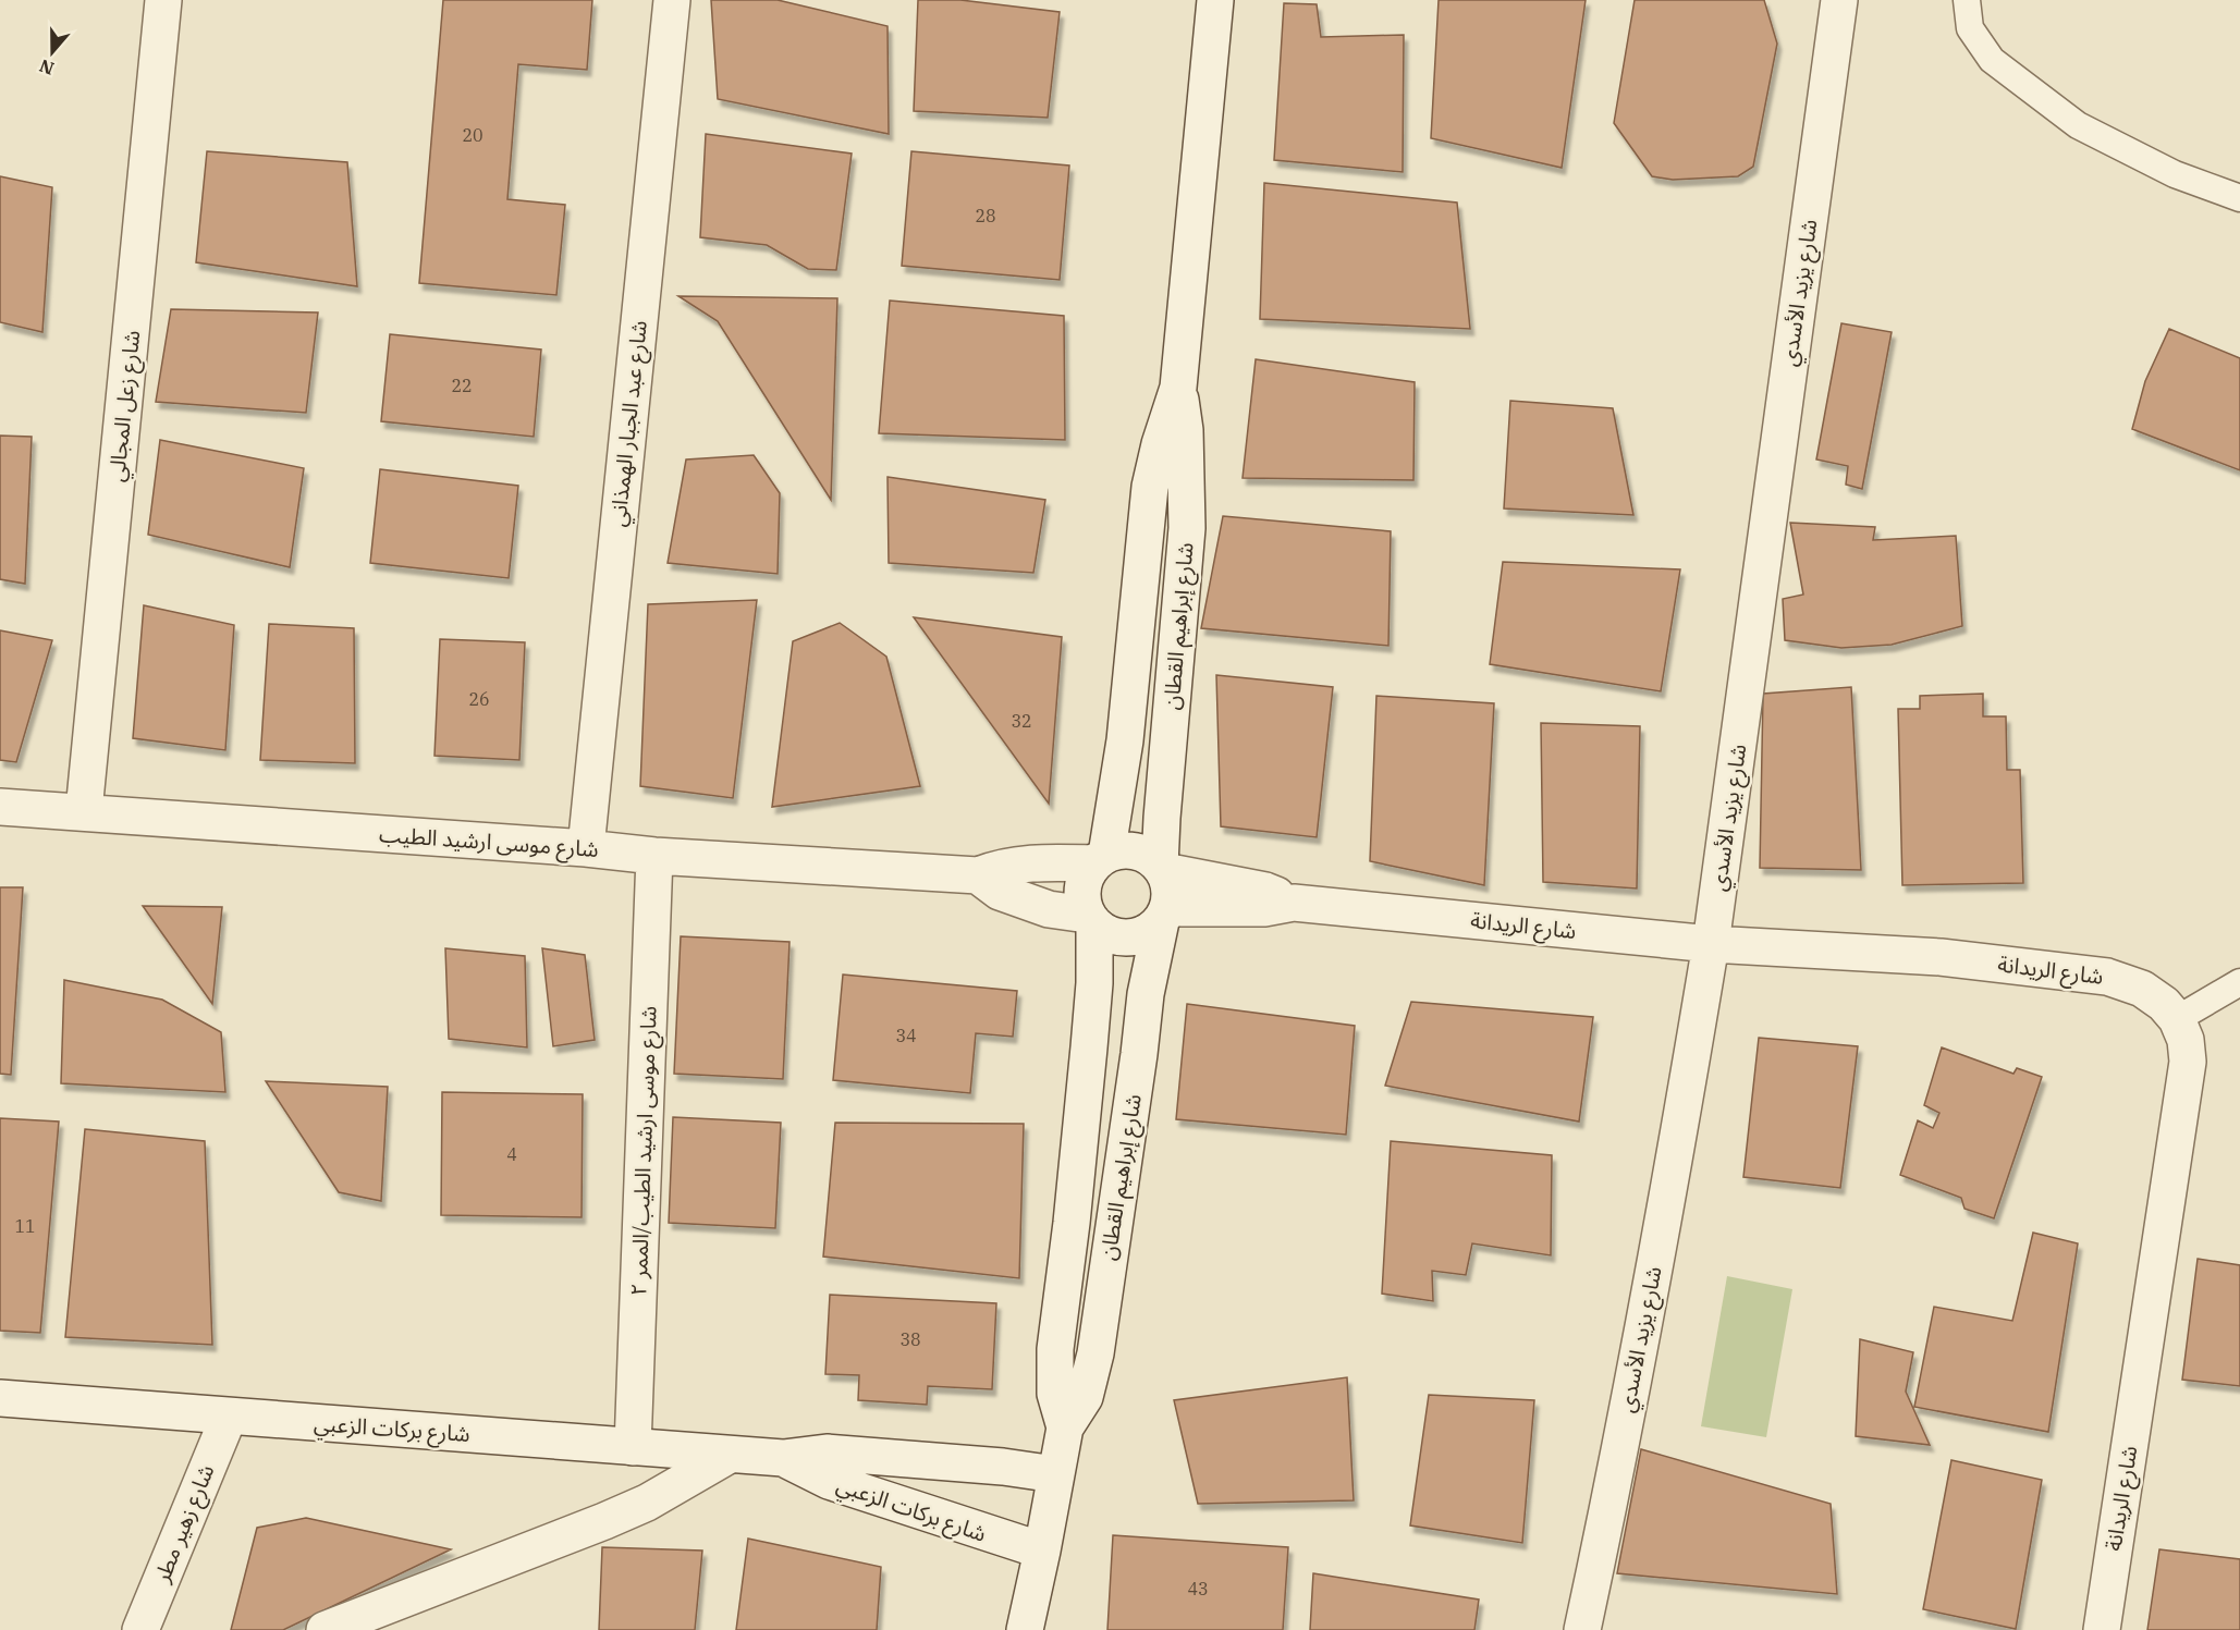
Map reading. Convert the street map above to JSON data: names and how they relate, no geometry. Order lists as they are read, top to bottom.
{
  "streets": {
    "street": [
      "شارع يزيد الأسدي",
      "شارع زعل المجالي",
      "شارع عبد الجبار الهمذاني",
      "شارع إبراهيم القطان",
      "شارع موسى ارشيد الطيب",
      "شارع الريدانة",
      "شارع موسى ارشيد الطيب/الممر ٢",
      "شارع بركات الزعبي",
      "شارع زهير مطر"
    ]
  },
  "crossings": [
    ["شارع يزيد الأسدي", "شارع الريدانة"],
    ["شارع زعل المجالي", "شارع موسى ارشيد الطيب"],
    ["شارع عبد الجبار الهمذاني", "شارع موسى ارشيد الطيب"],
    ["شارع إبراهيم القطان", "شارع موسى ارشيد الطيب"],
    ["شارع إبراهيم القطان", "شارع الريدانة"],
    ["شارع إبراهيم القطان", "شارع بركات الزعبي"],
    ["شارع موسى ارشيد الطيب", "شارع الريدانة"],
    ["شارع موسى ارشيد الطيب", "شارع موسى ارشيد الطيب/الممر ٢"],
    ["شارع موسى ارشيد الطيب/الممر ٢", "شارع بركات الزعبي"],
    ["شارع بركات الزعبي", "شارع زهير مطر"]
  ],
  "house_numbers": [
    "20",
    "28",
    "22",
    "26",
    "32",
    "34",
    "4",
    "11",
    "38",
    "43"
  ],
  "north": "bottom"
}
